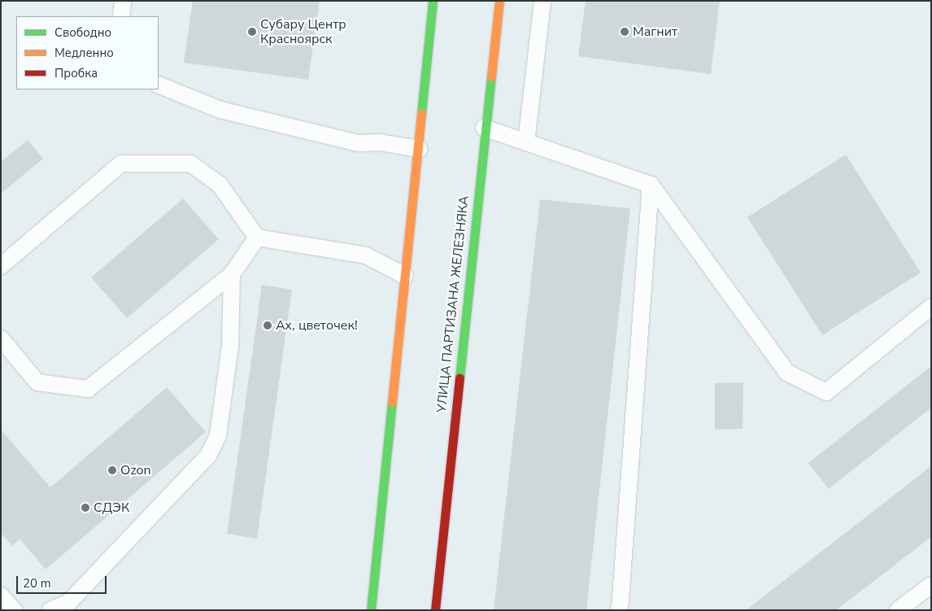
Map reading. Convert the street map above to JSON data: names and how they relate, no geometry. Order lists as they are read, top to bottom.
{
  "streets": {
    "main road": ["УЛИЦА ПАРТИЗАНА ЖЕЛЕЗНЯКА"]
  },
  "places": [
    "Субару Центр Красноярск",
    "Магнит",
    "Ах, цветочек!",
    "Ozon",
    "СДЭК"
  ],
  "legend": ["Свободно", "Медленно", "Пробка"],
  "scale_bar": "20 m"
}
